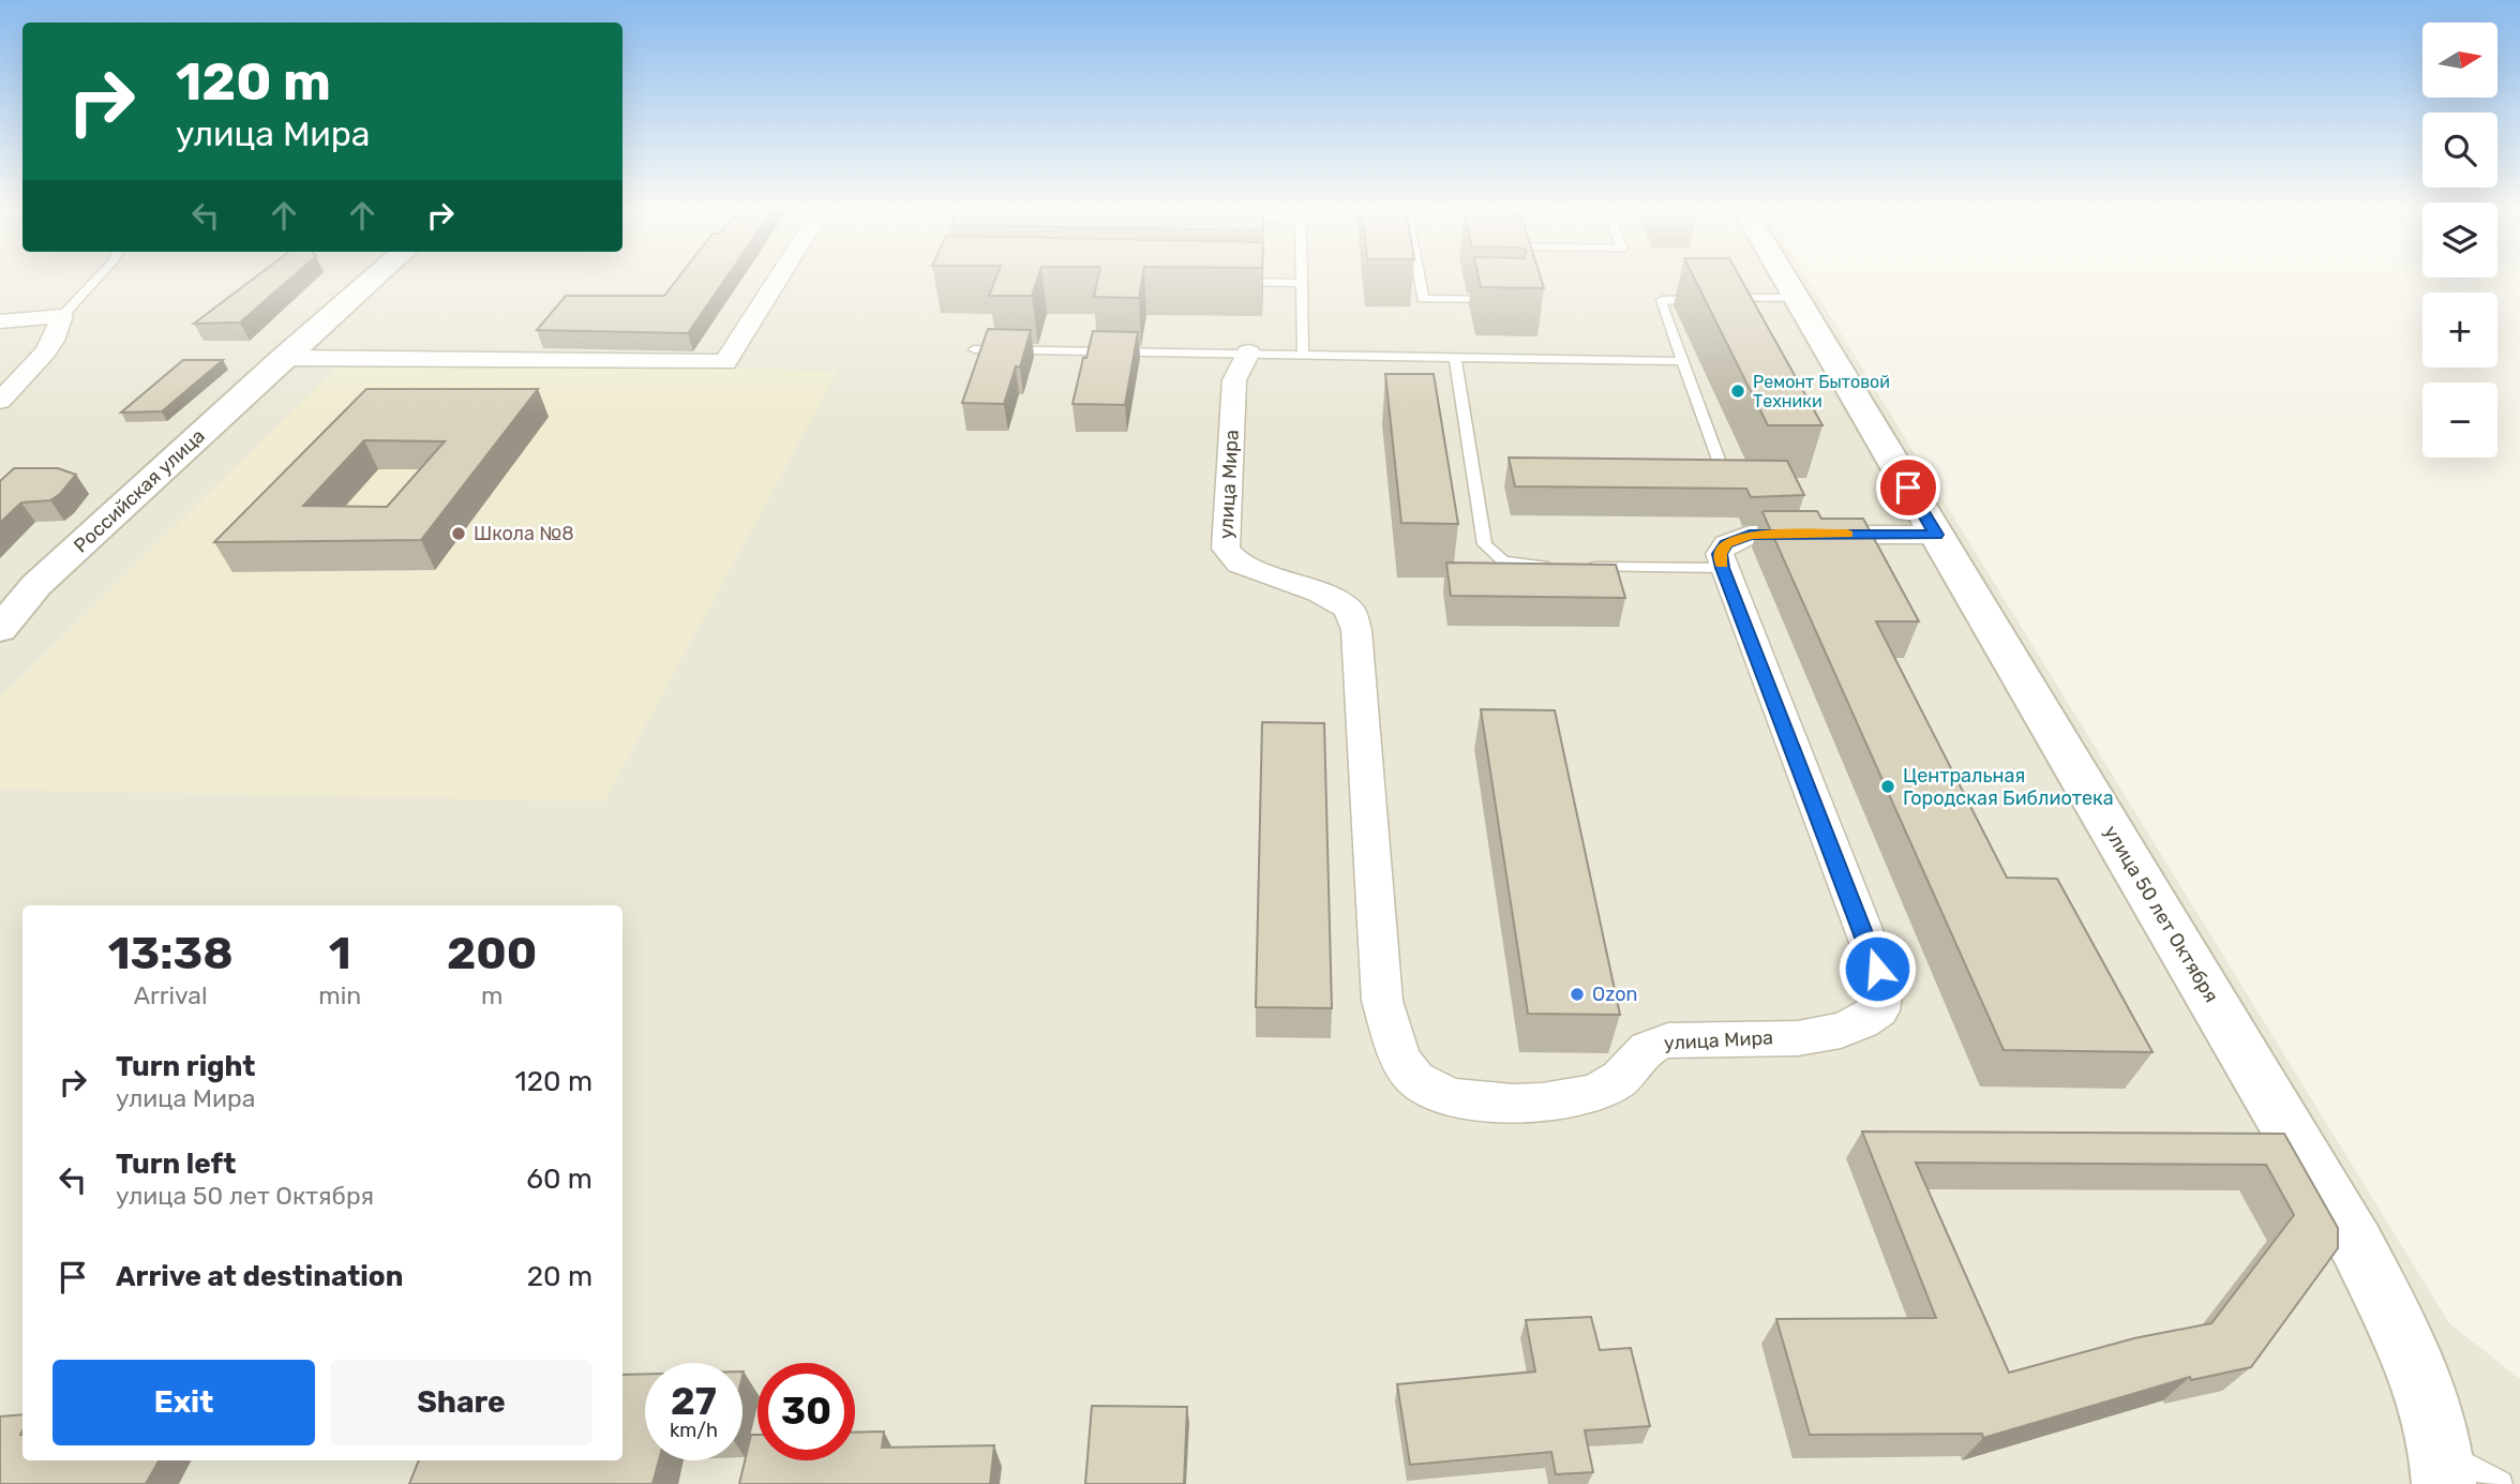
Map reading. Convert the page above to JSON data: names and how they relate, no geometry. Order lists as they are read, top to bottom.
{
  "streets": {
    "street": ["улица Мира", "Российская улица", "улица 50 лет Октября"]
  },
  "places": [
    "Ремонт Бытовой Техники",
    "Школа №8",
    "Центральная Городская Библиотека",
    "Ozon"
  ],
  "north": "right",
  "page": {
    "map_buttons": ["+", "−"],
    "turn": ["120 m", "улица Мира"],
    "eta": [
      "13:38",
      "Arrival",
      "1",
      "min",
      "200",
      "m"
    ],
    "list": [
      {
        "name": "Turn right",
        "note": "улица Мира",
        "value": "120 m"
      },
      {
        "name": "Turn left",
        "note": "улица 50 лет Октября",
        "value": "60 m"
      },
      {
        "name": "Arrive at destination",
        "value": "20 m"
      }
    ],
    "buttons": ["Exit", "Share"],
    "speed": "27 km/h",
    "limit": "30"
  }
}
